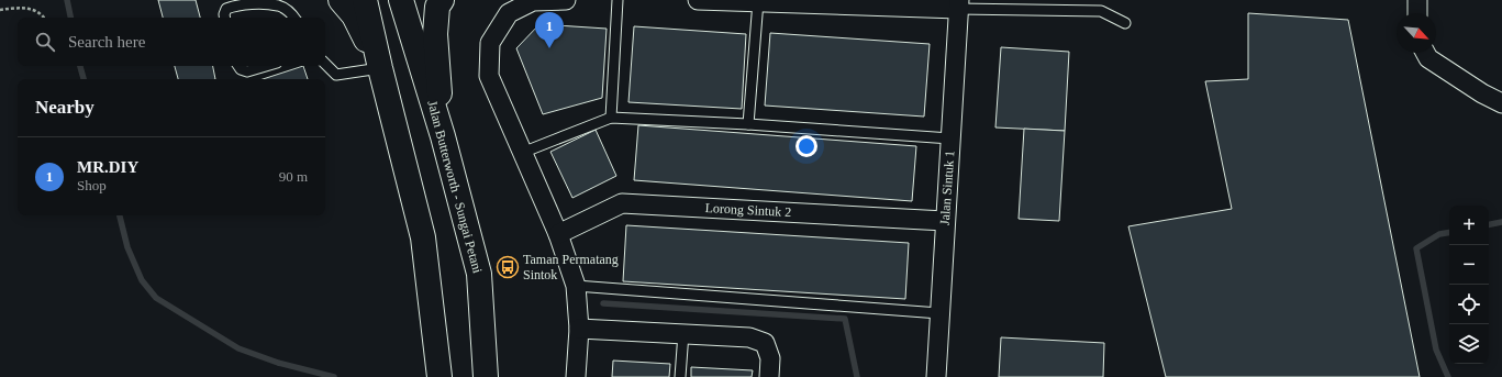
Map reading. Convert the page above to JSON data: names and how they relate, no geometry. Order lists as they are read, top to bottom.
{
  "streets": {
    "highway": ["Jalan Butterworth - Sungai Petani"],
    "street": ["Jalan Sintuk 1", "Lorong Sintuk 2"]
  },
  "crossings": [
    ["Jalan Sintuk 1", "Lorong Sintuk 2"]
  ],
  "places": {
    "bus stop": ["Taman Permatang Sintok"]
  },
  "north": "bottom right",
  "page": {
    "pins": "1",
    "search": "Search here",
    "heading": "Nearby",
    "list": [
      {
        "mark": "1",
        "name": "MR.DIY",
        "note": "Shop",
        "value": "90 m"
      }
    ],
    "map_buttons": ["+", "−"]
  }
}
